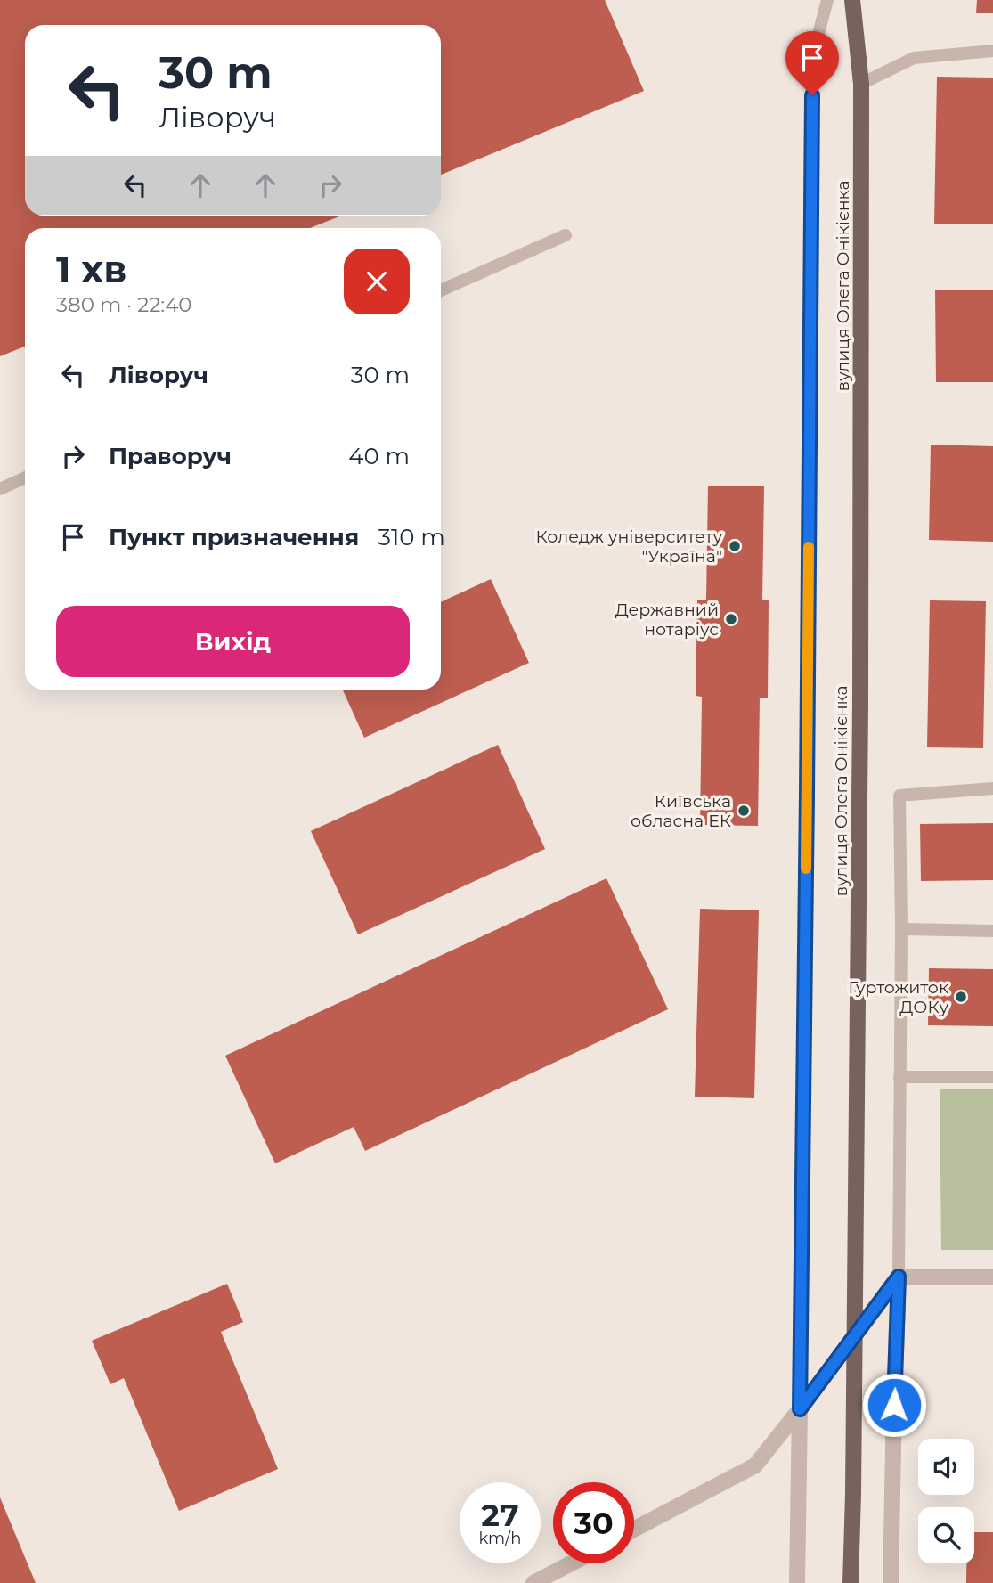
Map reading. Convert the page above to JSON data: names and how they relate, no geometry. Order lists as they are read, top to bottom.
{
  "streets": {
    "main road": ["вулиця Олега Онікієнка"]
  },
  "places": [
    "Коледж університету \"Україна\"",
    "Державний нотаріус",
    "Київська обласна ЕК",
    "Гуртожиток ДОКу"
  ],
  "page": {
    "turn": ["30 m", "Ліворуч"],
    "heading": ["1 хв", "380 m · 22:40"],
    "list": [
      {
        "name": "Ліворуч",
        "value": "30 m"
      },
      {
        "name": "Праворуч",
        "value": "40 m"
      },
      {
        "name": "Пункт призначення",
        "value": "310 m"
      }
    ],
    "buttons": "Вихід",
    "speed": "27 km/h",
    "limit": "30"
  }
}
